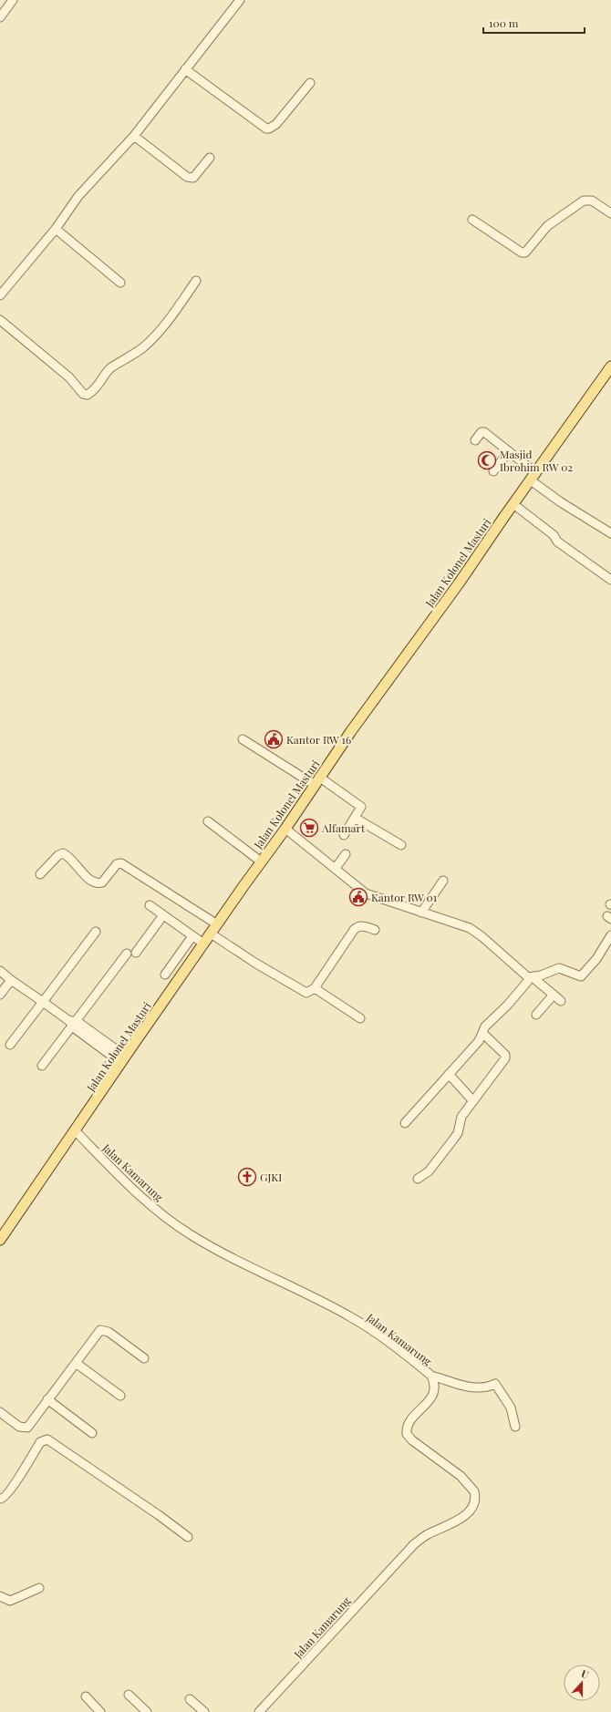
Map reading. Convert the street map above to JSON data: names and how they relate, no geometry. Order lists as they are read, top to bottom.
{
  "streets": {
    "main road": ["Jalan Kolonel Masturi"],
    "street": ["Jalan Kamarung"]
  },
  "crossings": [
    ["Jalan Kolonel Masturi", "Jalan Kamarung"]
  ],
  "places": {
    "mosque": ["Masjid Ibrohim RW 02"],
    "public building": ["Kantor RW 16", "Kantor RW 01"],
    "supermarket": ["Alfamart"],
    "church": ["GJKI"]
  },
  "scale_bar": "100 m",
  "north": "top"
}
